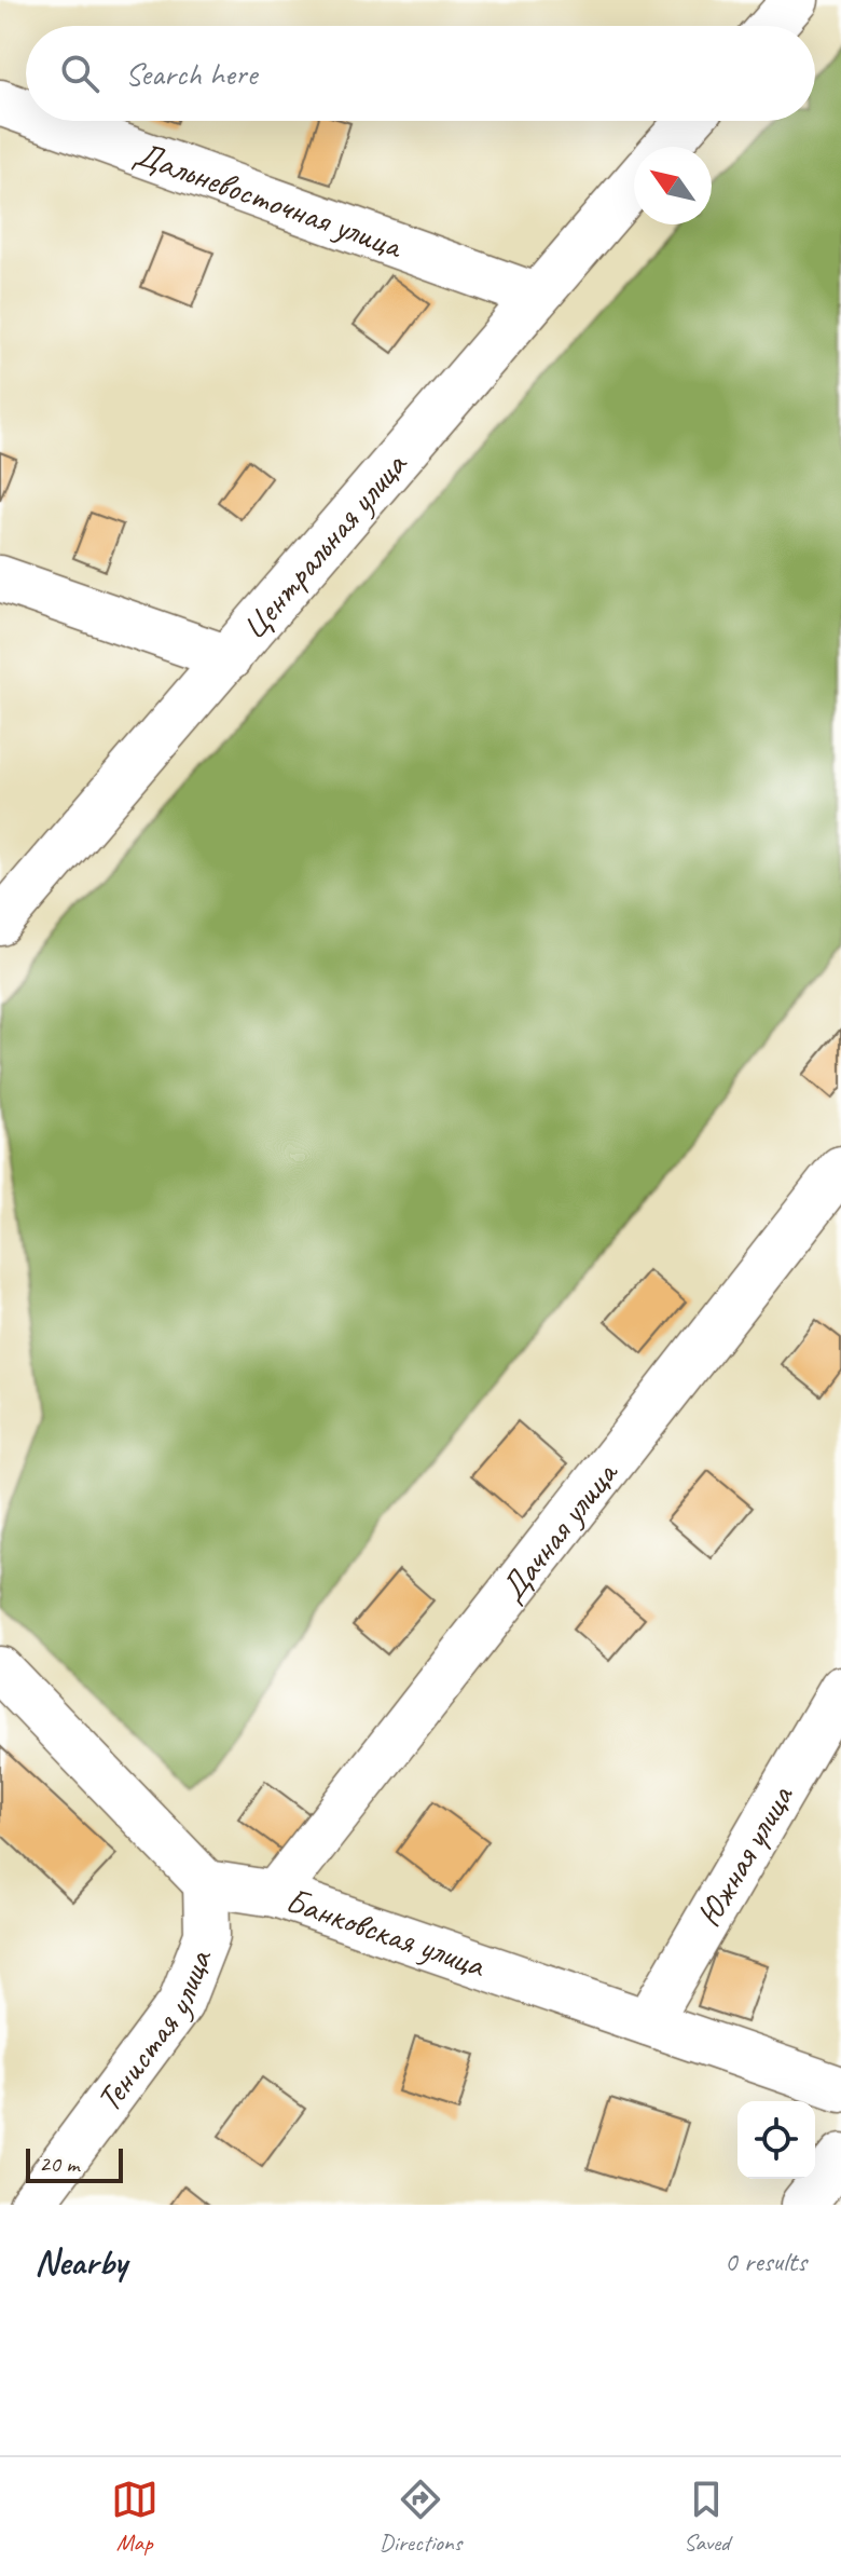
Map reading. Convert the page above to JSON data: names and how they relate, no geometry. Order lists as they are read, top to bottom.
{
  "streets": {
    "street": [
      "Дальневосточная улица",
      "Центральная улица",
      "Дачная улица",
      "Южная улица",
      "Банковская улица",
      "Тенистая улица"
    ]
  },
  "crossings": [
    ["Дальневосточная улица", "Центральная улица"],
    ["Дачная улица", "Банковская улица"],
    ["Южная улица", "Банковская улица"],
    ["Банковская улица", "Тенистая улица"]
  ],
  "scale_bar": "20 m",
  "north": "top left",
  "page": {
    "search": "Search here",
    "scale": "20 m",
    "heading": ["Nearby", "0 results"],
    "nav": ["Map", "Directions", "Saved"]
  }
}
